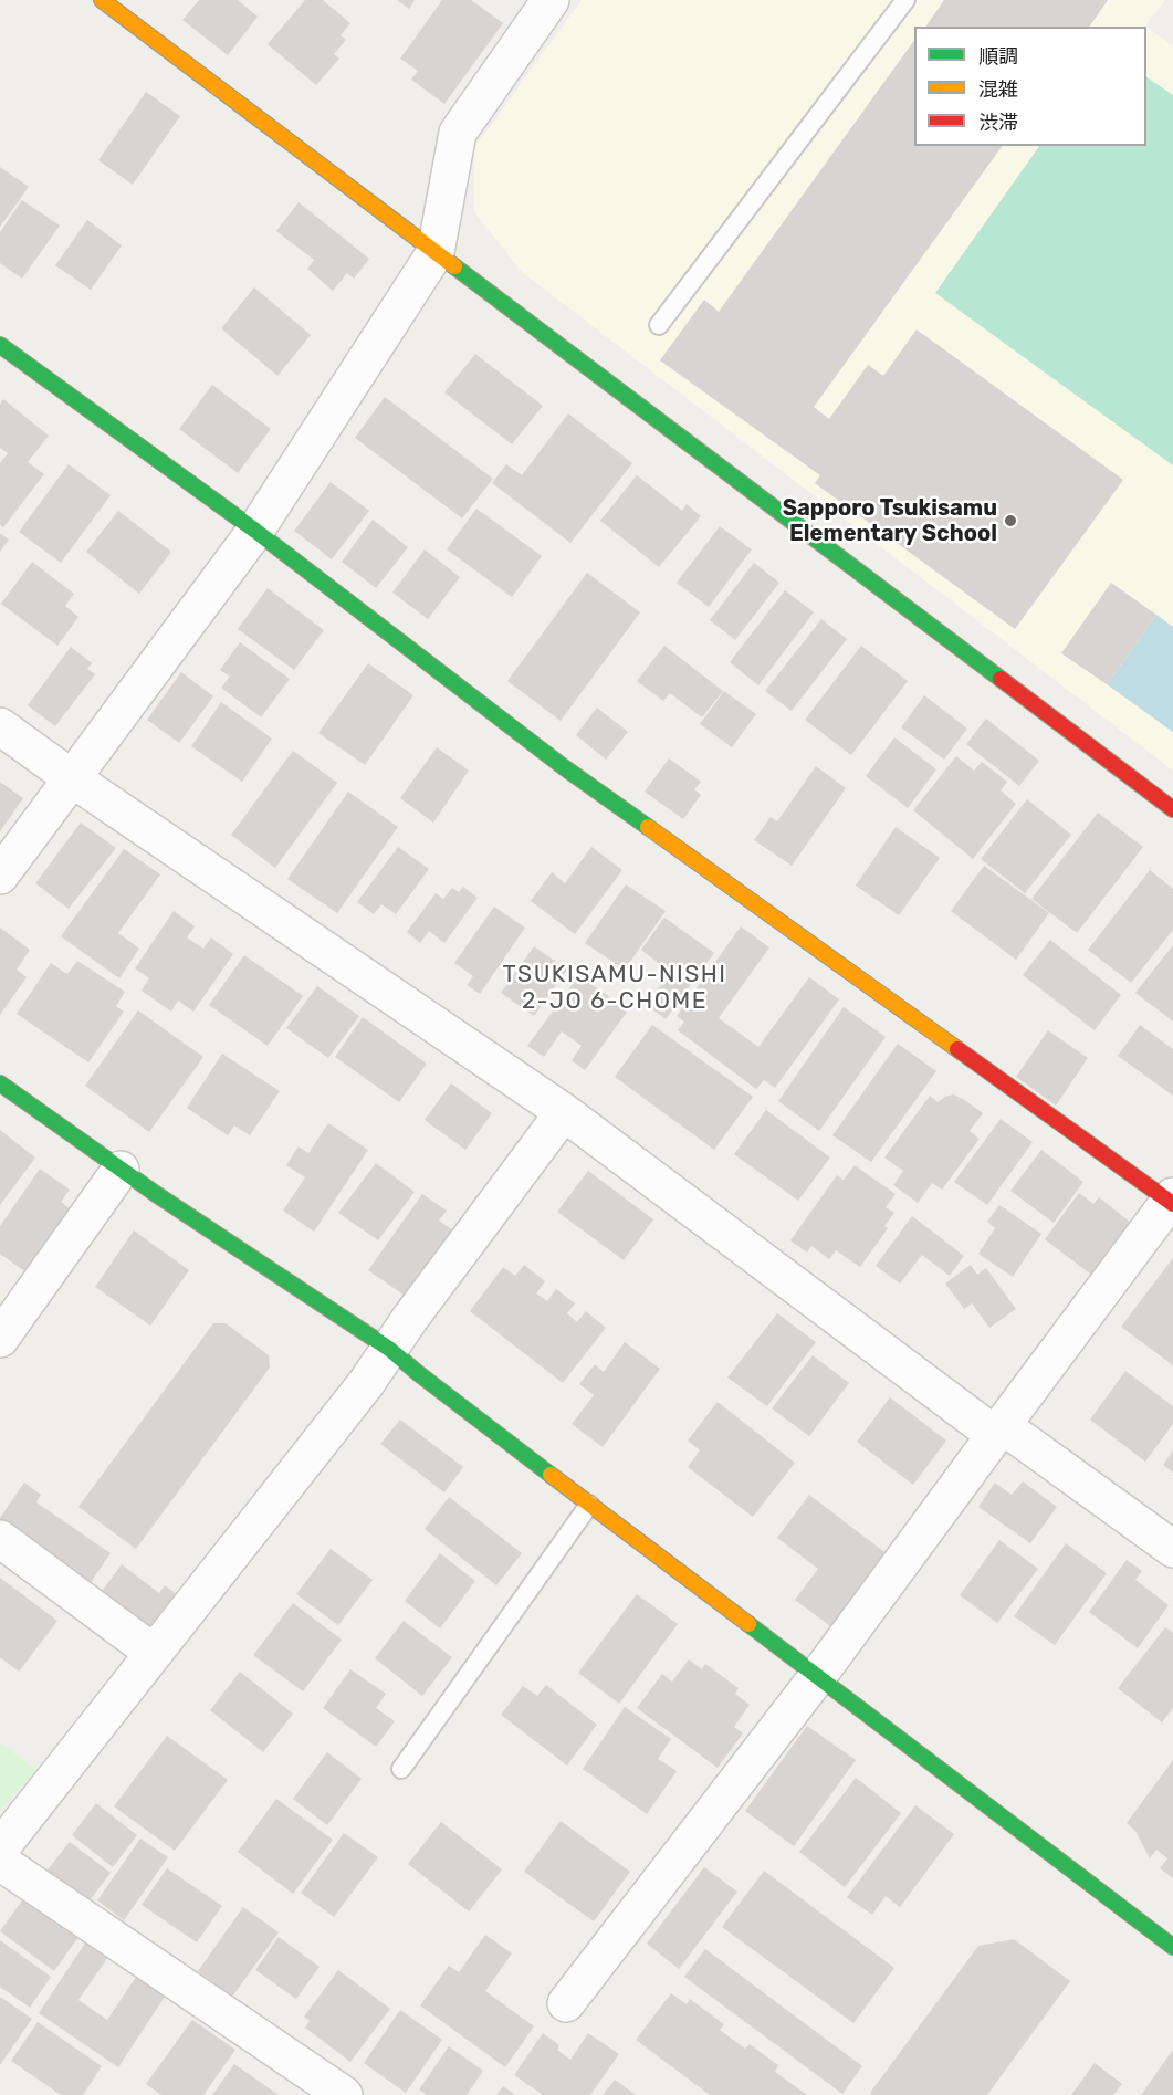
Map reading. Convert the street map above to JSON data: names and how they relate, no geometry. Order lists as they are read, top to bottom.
{
  "districts": ["TSUKISAMU-NISHI 2-JO 6-CHOME"],
  "places": ["Sapporo Tsukisamu Elementary School"],
  "legend": ["順調", "混雑", "渋滞"]
}
